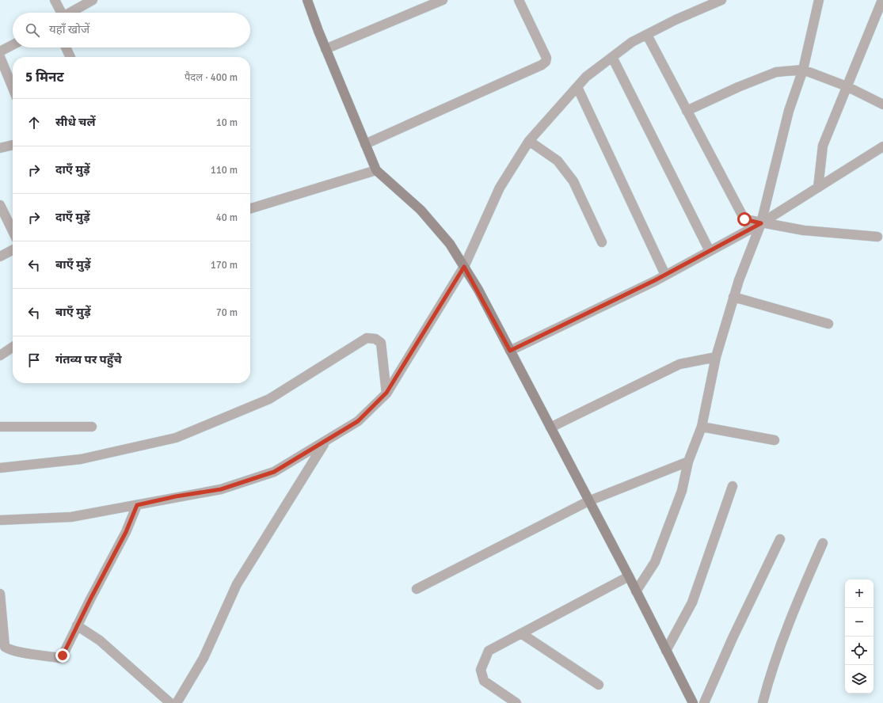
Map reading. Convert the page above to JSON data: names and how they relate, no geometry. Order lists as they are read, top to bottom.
{
  "page": {
    "search": "यहाँ खोजें",
    "heading": ["5 मिनट", "पैदल · 400 m"],
    "list": [
      ["सीधे चलें", "10 m"],
      ["दाएँ मुड़ें", "110 m"],
      ["दाएँ मुड़ें", "40 m"],
      ["बाएँ मुड़ें", "170 m"],
      ["बाएँ मुड़ें", "70 m"],
      "गंतव्य पर पहुँचे"
    ],
    "map_buttons": ["+", "−"]
  }
}
